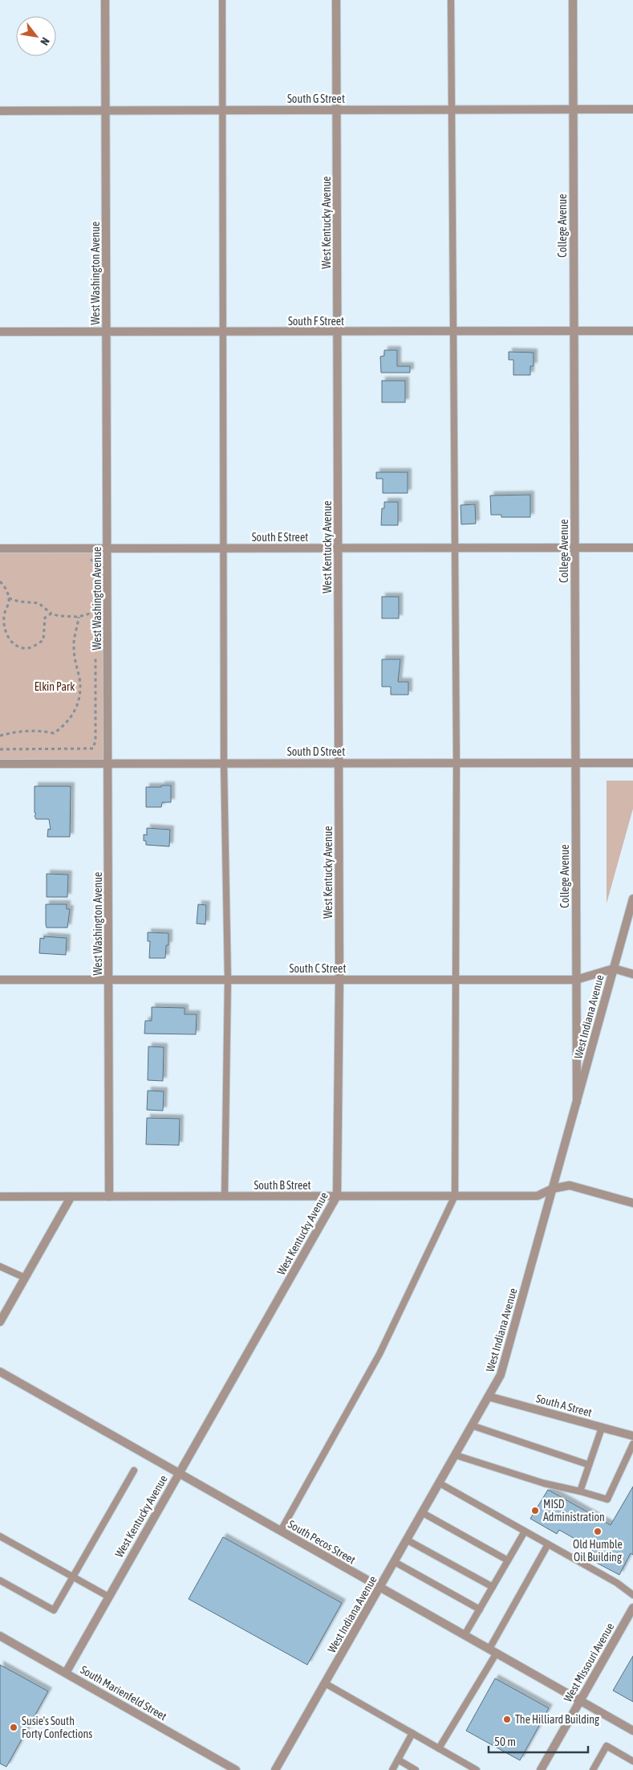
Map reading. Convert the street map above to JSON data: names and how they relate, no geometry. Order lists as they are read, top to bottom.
{
  "streets": {
    "street": [
      "South G Street",
      "West Kentucky Avenue",
      "College Avenue",
      "West Washington Avenue",
      "South F Street",
      "South E Street",
      "South D Street",
      "South C Street",
      "West Indiana Avenue",
      "South B Street",
      "South A Street",
      "South Pecos Street",
      "West Missouri Avenue",
      "South Marienfeld Street"
    ]
  },
  "crossings": [
    ["South G Street", "West Kentucky Avenue"],
    ["South G Street", "College Avenue"],
    ["South G Street", "West Washington Avenue"],
    ["West Kentucky Avenue", "South F Street"],
    ["West Kentucky Avenue", "South E Street"],
    ["West Kentucky Avenue", "South D Street"],
    ["West Kentucky Avenue", "South C Street"],
    ["West Kentucky Avenue", "South B Street"],
    ["West Kentucky Avenue", "South Pecos Street"],
    ["West Kentucky Avenue", "South Marienfeld Street"],
    ["College Avenue", "South F Street"],
    ["College Avenue", "South E Street"],
    ["College Avenue", "South D Street"],
    ["College Avenue", "South C Street"],
    ["College Avenue", "West Indiana Avenue"],
    ["West Washington Avenue", "South F Street"],
    ["West Washington Avenue", "South E Street"],
    ["West Washington Avenue", "South D Street"],
    ["West Washington Avenue", "South C Street"],
    ["West Washington Avenue", "South B Street"],
    ["South C Street", "West Indiana Avenue"],
    ["West Indiana Avenue", "South B Street"],
    ["West Indiana Avenue", "South A Street"],
    ["West Indiana Avenue", "South Pecos Street"],
    ["South Pecos Street", "West Missouri Avenue"]
  ],
  "parks": ["Elkin Park"],
  "places": [
    "MISD Administration",
    "Old Humble Oil Building",
    "The Hilliard Building",
    "Susie's South Forty Confections"
  ],
  "scale_bar": "50 m",
  "north": "bottom right"
}
